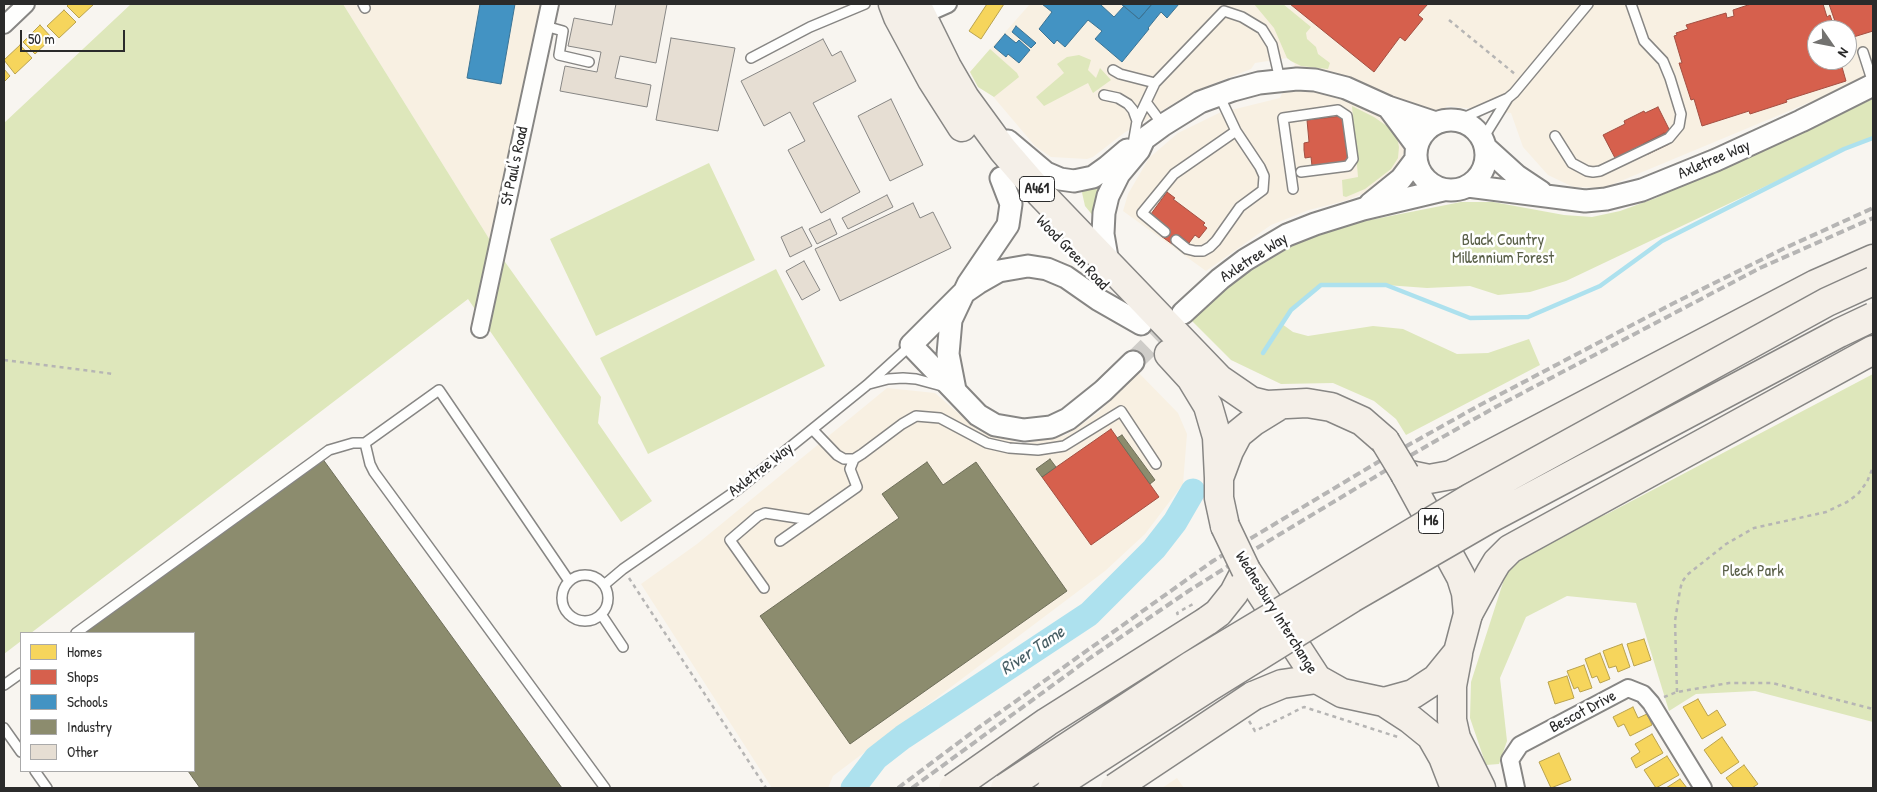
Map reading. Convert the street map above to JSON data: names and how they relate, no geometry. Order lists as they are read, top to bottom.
{
  "streets": {
    "highway": [
      "A461",
      "Wood Green Road",
      "M6",
      "Wednesbury Interchange"
    ],
    "street": ["Axletree Way", "St Paul's Road", "Bescot Drive"]
  },
  "crossings": [
    ["Axletree Way", "Wood Green Road"],
    ["Wood Green Road", "Wednesbury Interchange"]
  ],
  "water": ["River Tame"],
  "parks": ["Black Country Millennium Forest", "Pleck Park"],
  "legend": [
    "Homes",
    "Shops",
    "Schools",
    "Industry",
    "Other"
  ],
  "scale_bar": "50 m",
  "north": "bottom right"
}
